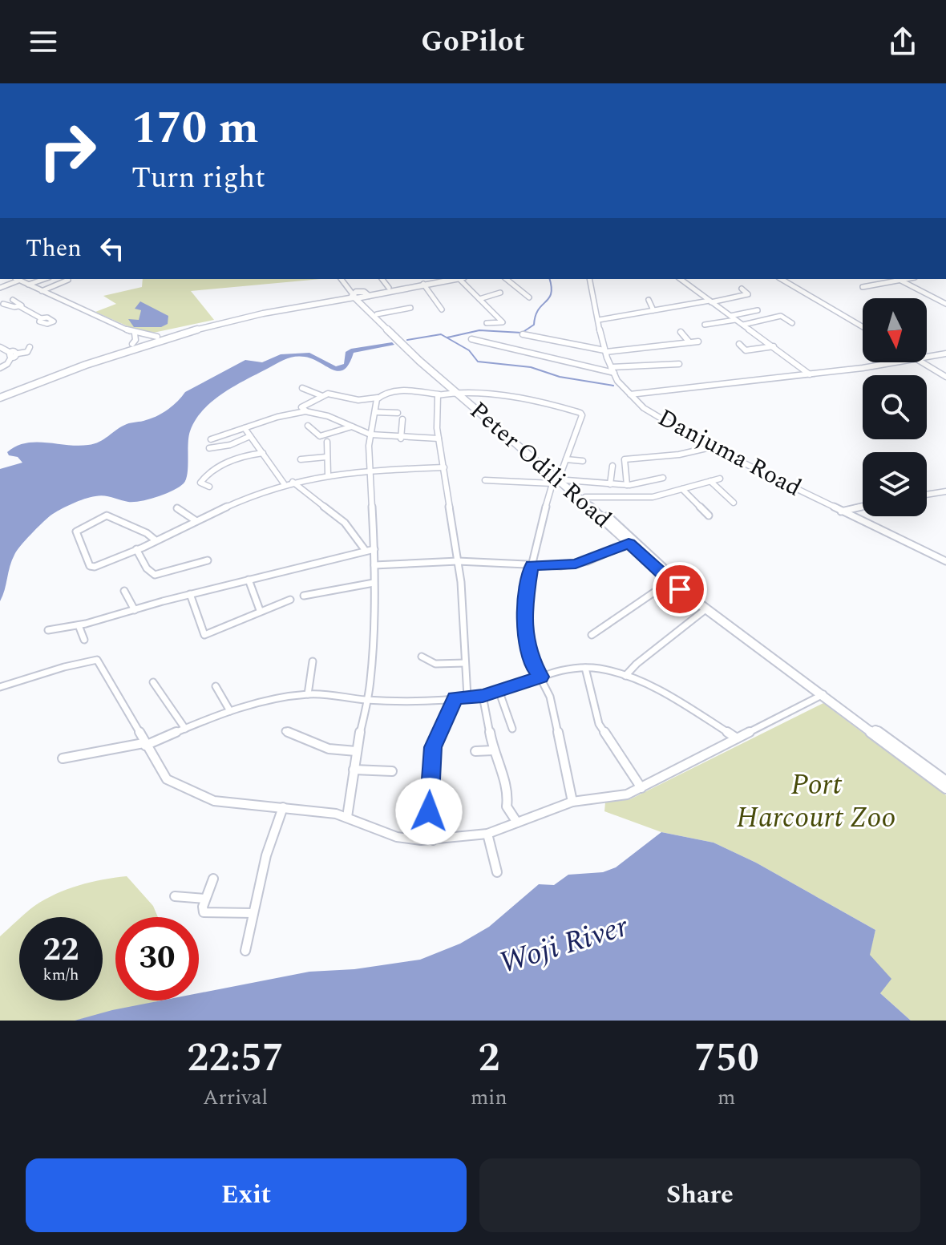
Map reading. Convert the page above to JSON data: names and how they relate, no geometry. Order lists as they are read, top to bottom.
{
  "streets": {
    "main road": ["Peter Odili Road"],
    "street": ["Danjuma Road"]
  },
  "water": ["Woji River"],
  "parks": ["Port Harcourt Zoo"],
  "north": "bottom",
  "page": {
    "header": "GoPilot",
    "turn": ["170 m", "Turn right"],
    "then": "Then",
    "speed": "22 km/h",
    "limit": "30",
    "eta": [
      "22:57",
      "Arrival",
      "2",
      "min",
      "750",
      "m"
    ],
    "buttons": ["Exit", "Share"]
  }
}
